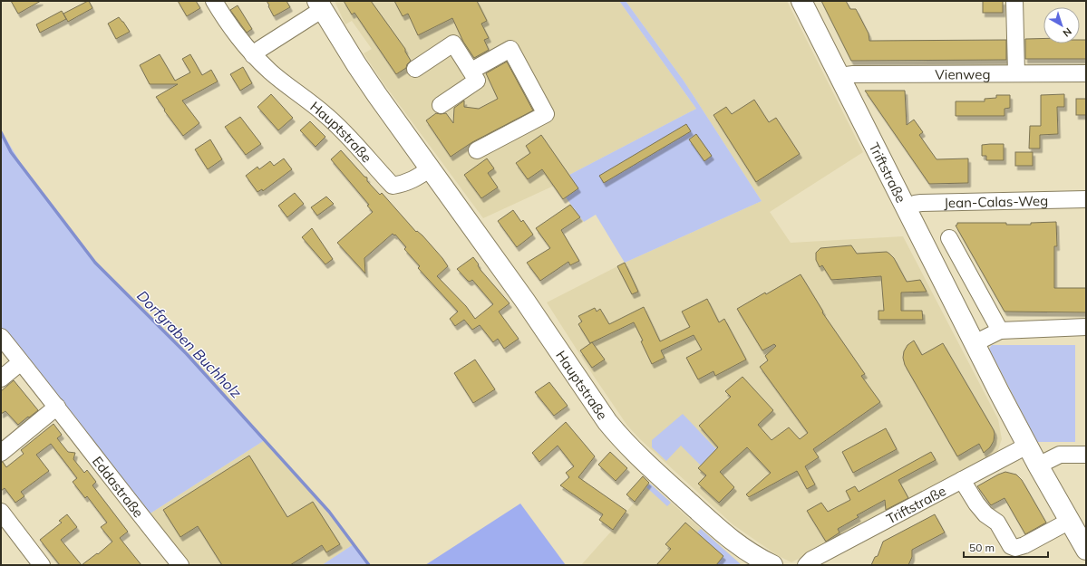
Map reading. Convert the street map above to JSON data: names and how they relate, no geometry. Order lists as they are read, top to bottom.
{
  "streets": {
    "main road": ["Hauptstraße", "Triftstraße"],
    "street": ["Vienweg", "Jean-Calas-Weg", "Eddastraße"]
  },
  "crossings": [
    ["Vienweg", "Triftstraße"],
    ["Triftstraße", "Jean-Calas-Weg"]
  ],
  "water": ["Dorfgraben Buchholz"],
  "scale_bar": "50 m",
  "north": "bottom right"
}
